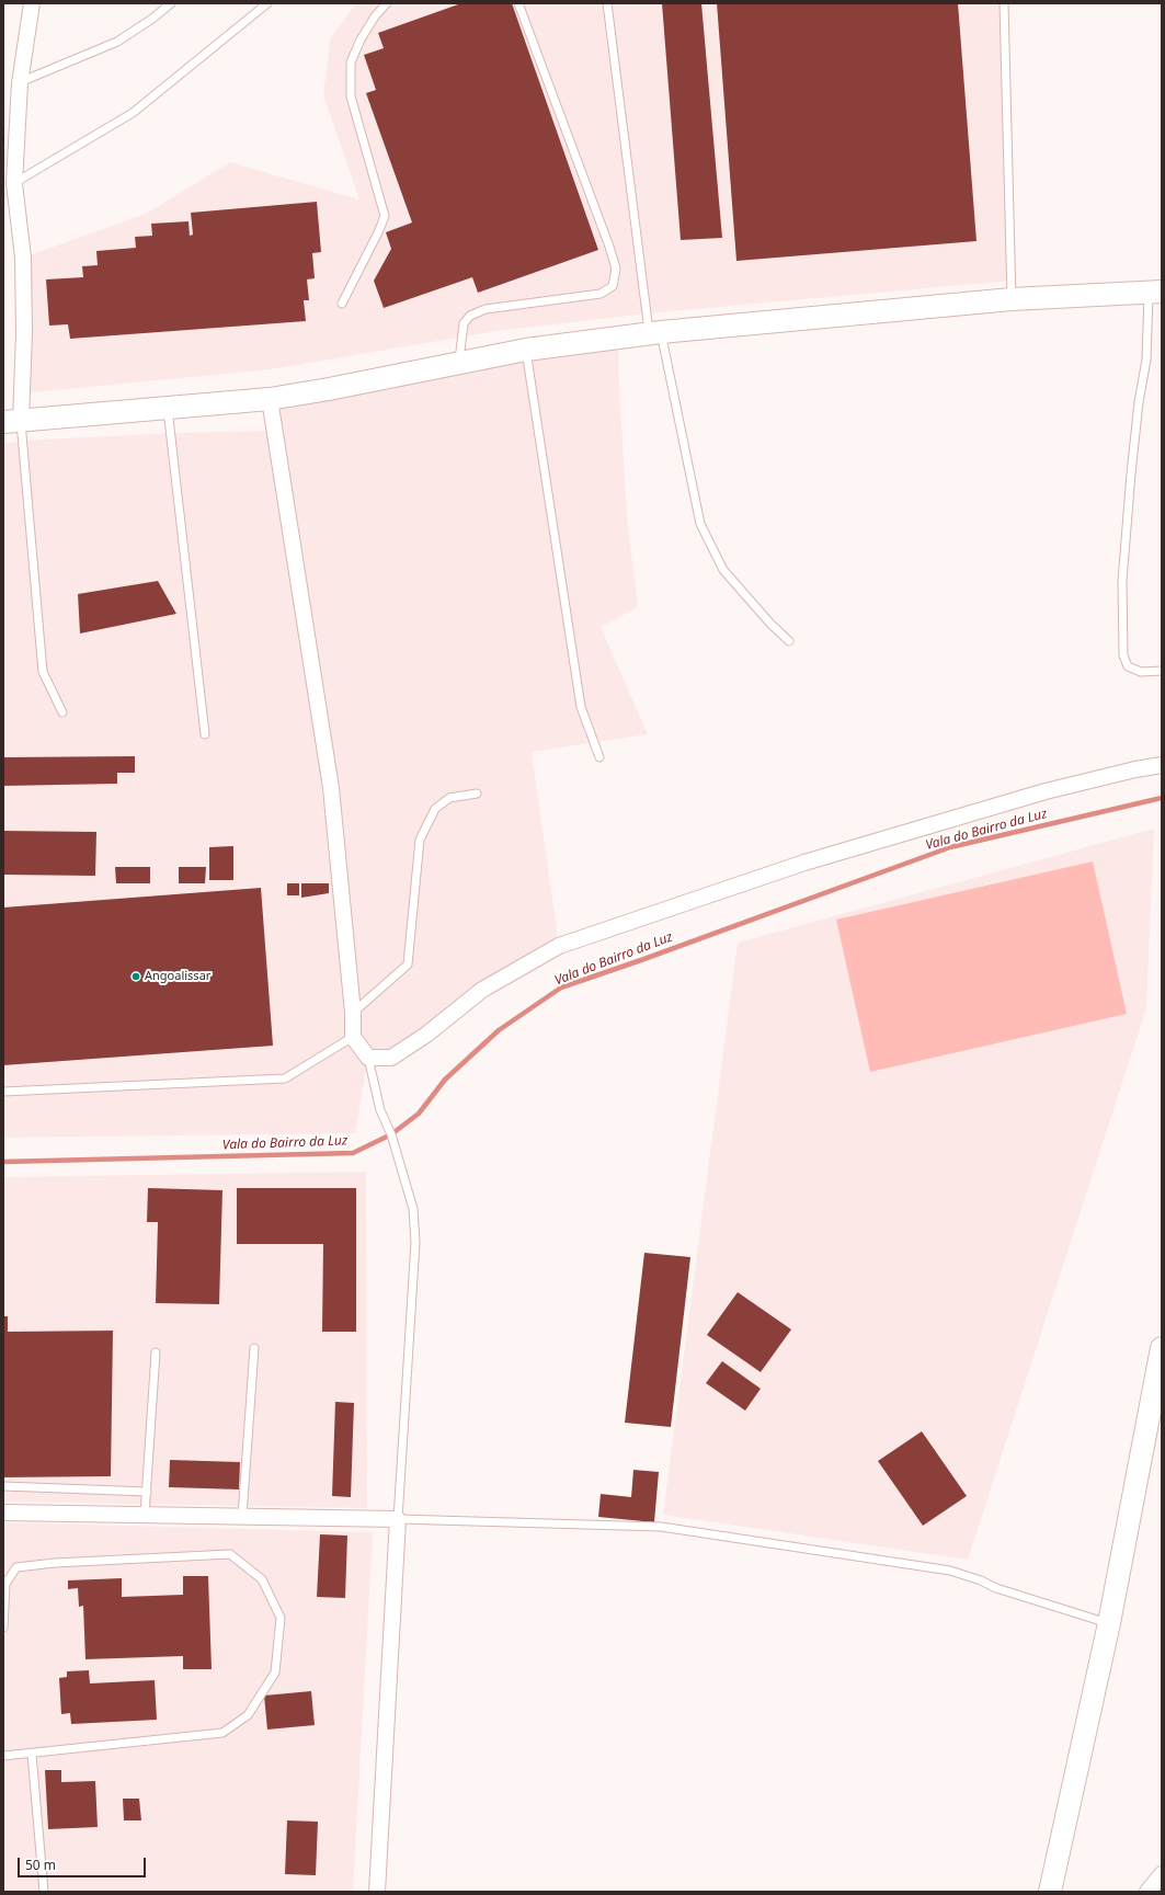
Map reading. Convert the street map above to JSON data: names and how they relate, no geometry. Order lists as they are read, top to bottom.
{
  "water": ["Vala do Bairro da Luz"],
  "places": ["Angoalissar"],
  "scale_bar": "50 m"
}
